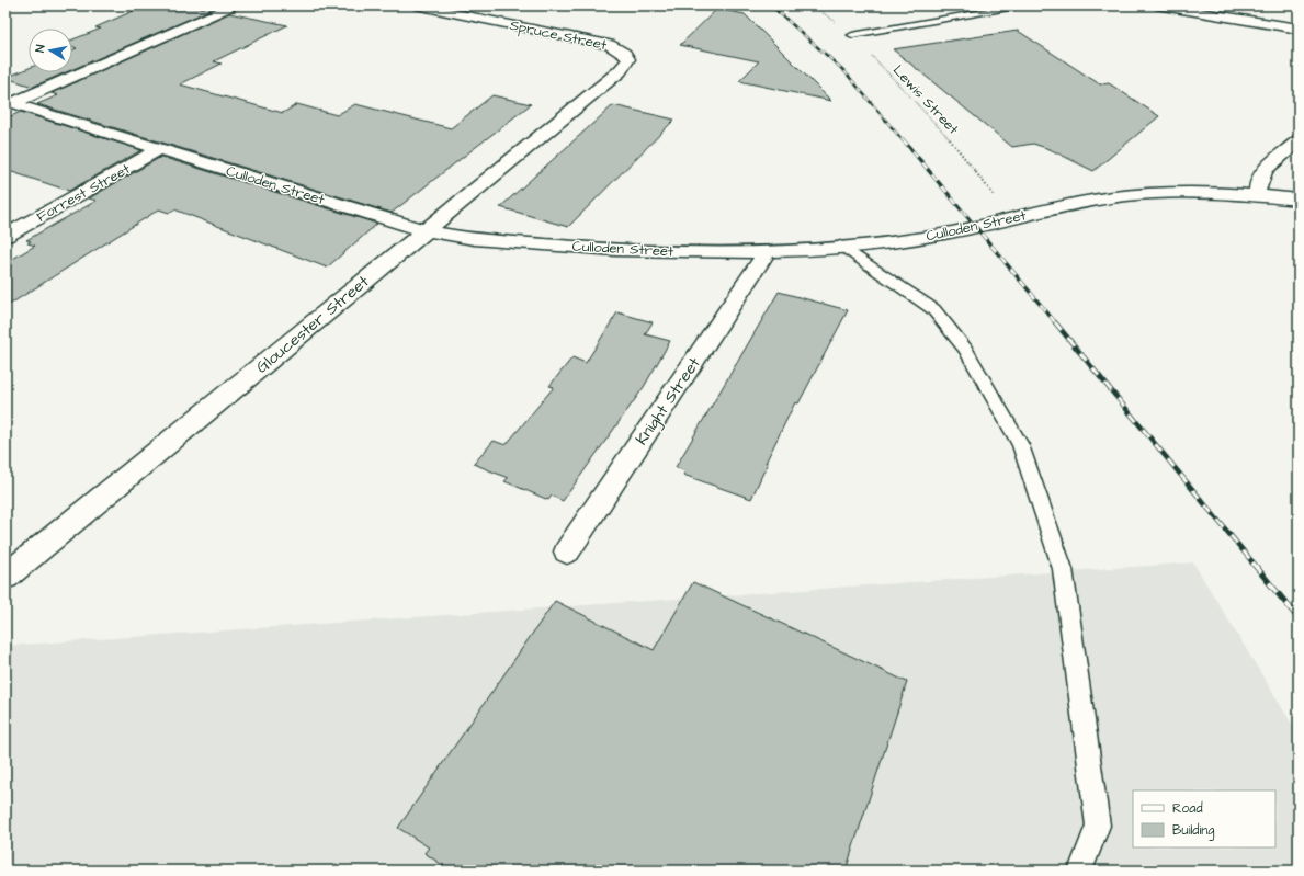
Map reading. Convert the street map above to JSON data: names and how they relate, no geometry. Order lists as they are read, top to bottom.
{
  "streets": {
    "street": [
      "Spruce Street",
      "Culloden Street",
      "Forrest Street",
      "Gloucester Street",
      "Knight Street"
    ],
    "path": ["Lewis Street"]
  },
  "crossings": [
    ["Spruce Street", "Gloucester Street"],
    ["Lewis Street", "Culloden Street"],
    ["Culloden Street", "Forrest Street"],
    ["Culloden Street", "Gloucester Street"],
    ["Culloden Street", "Knight Street"]
  ],
  "legend": ["Road", "Building"],
  "north": "left"
}
